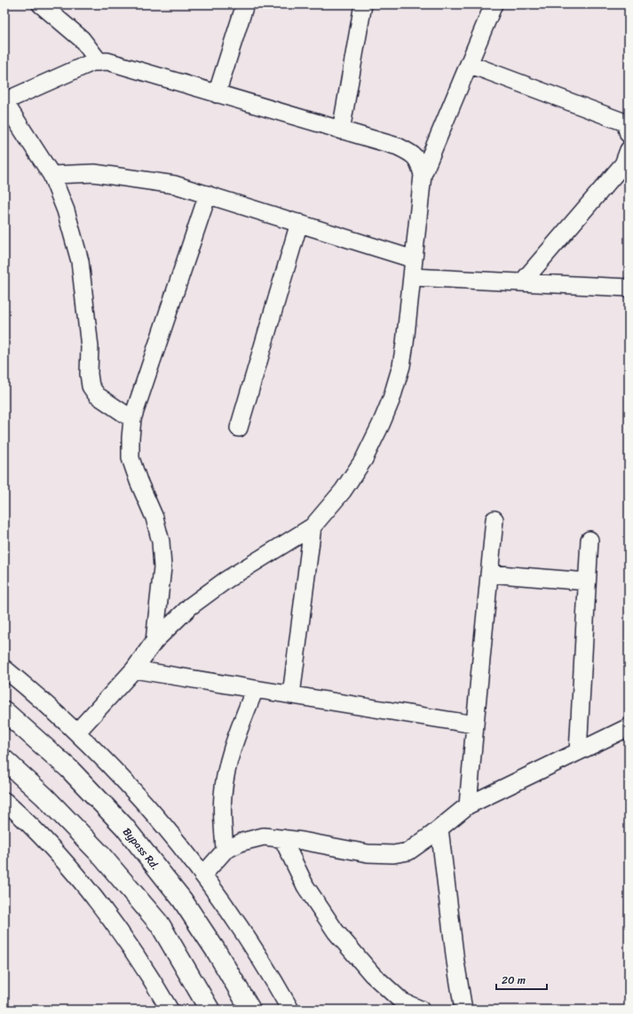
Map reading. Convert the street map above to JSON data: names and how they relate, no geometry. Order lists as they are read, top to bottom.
{
  "streets": {
    "highway": ["Bypass Rd."]
  },
  "scale_bar": "20 m"
}
